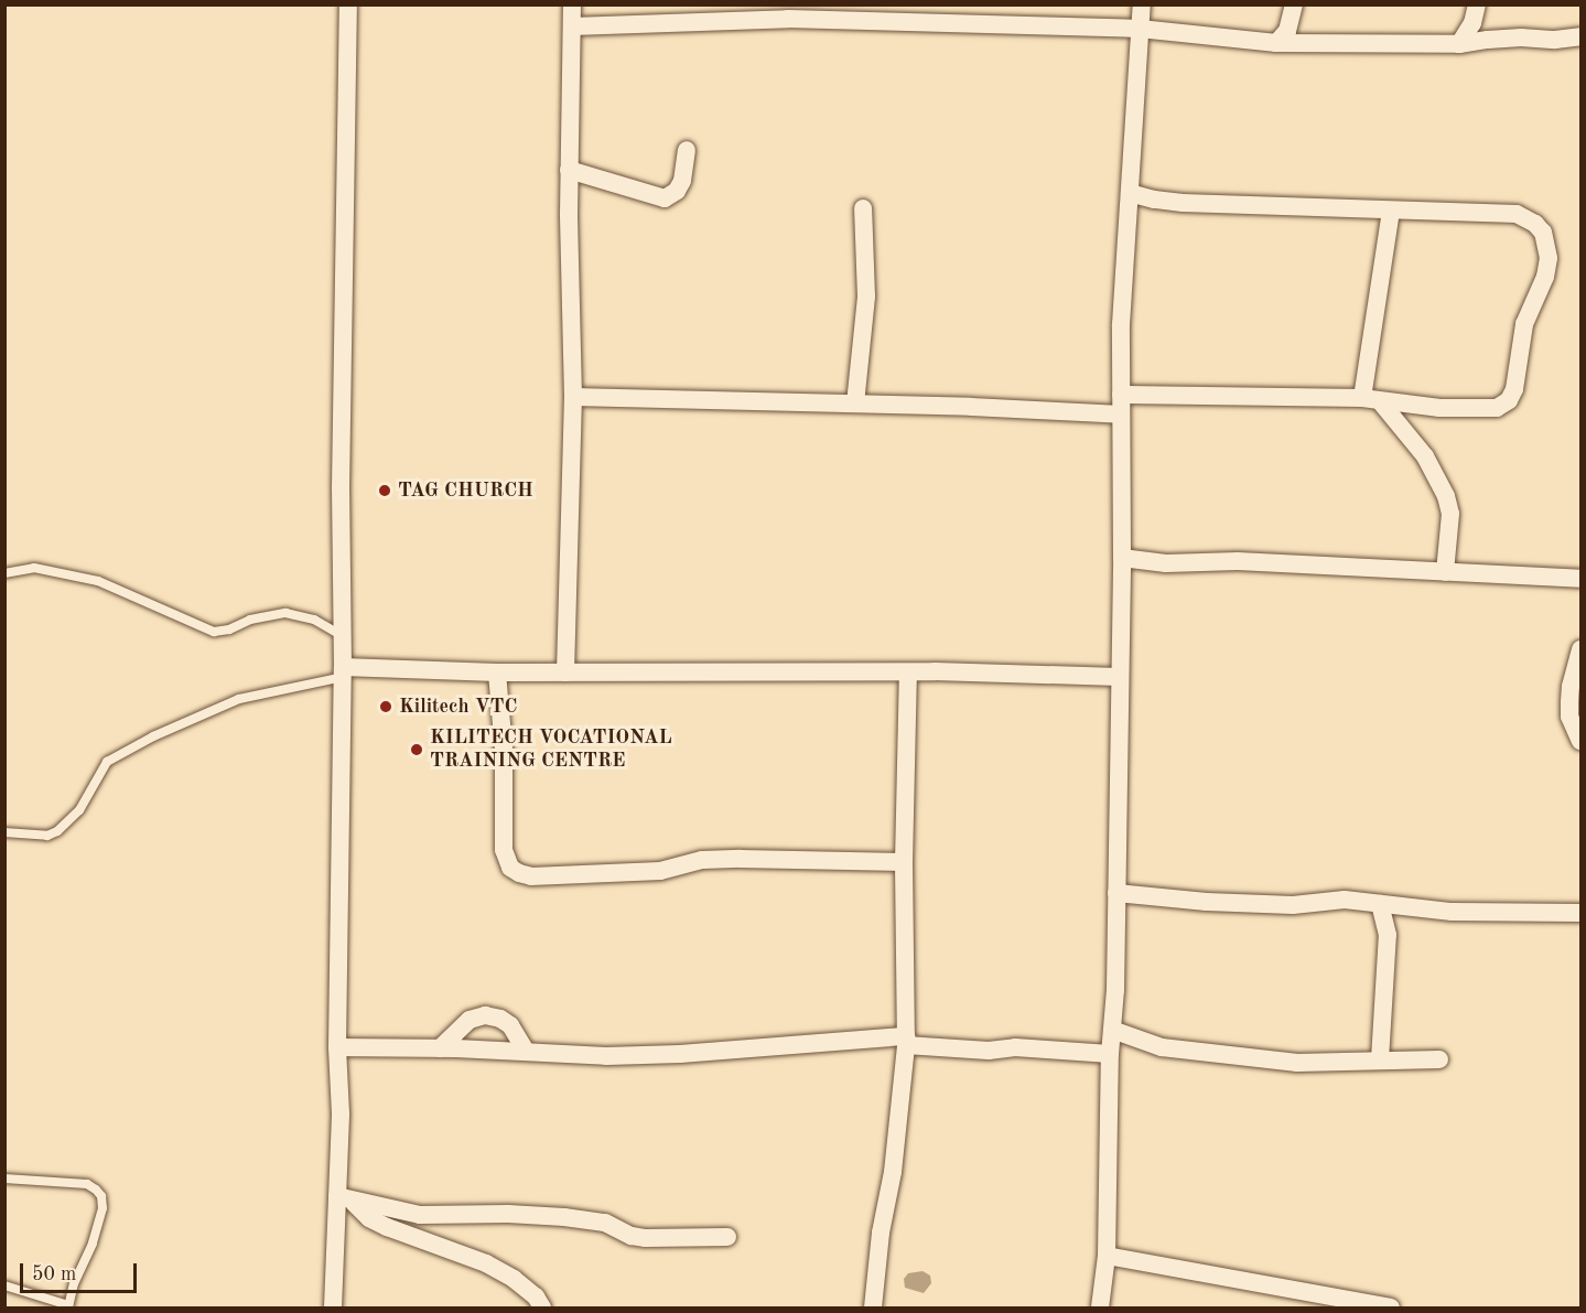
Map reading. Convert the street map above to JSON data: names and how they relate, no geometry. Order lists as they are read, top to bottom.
{
  "places": ["TAG CHURCH", "Kilitech VTC", "KILITECH VOCATIONAL TRAINING CENTRE"],
  "scale_bar": "50 m"
}
